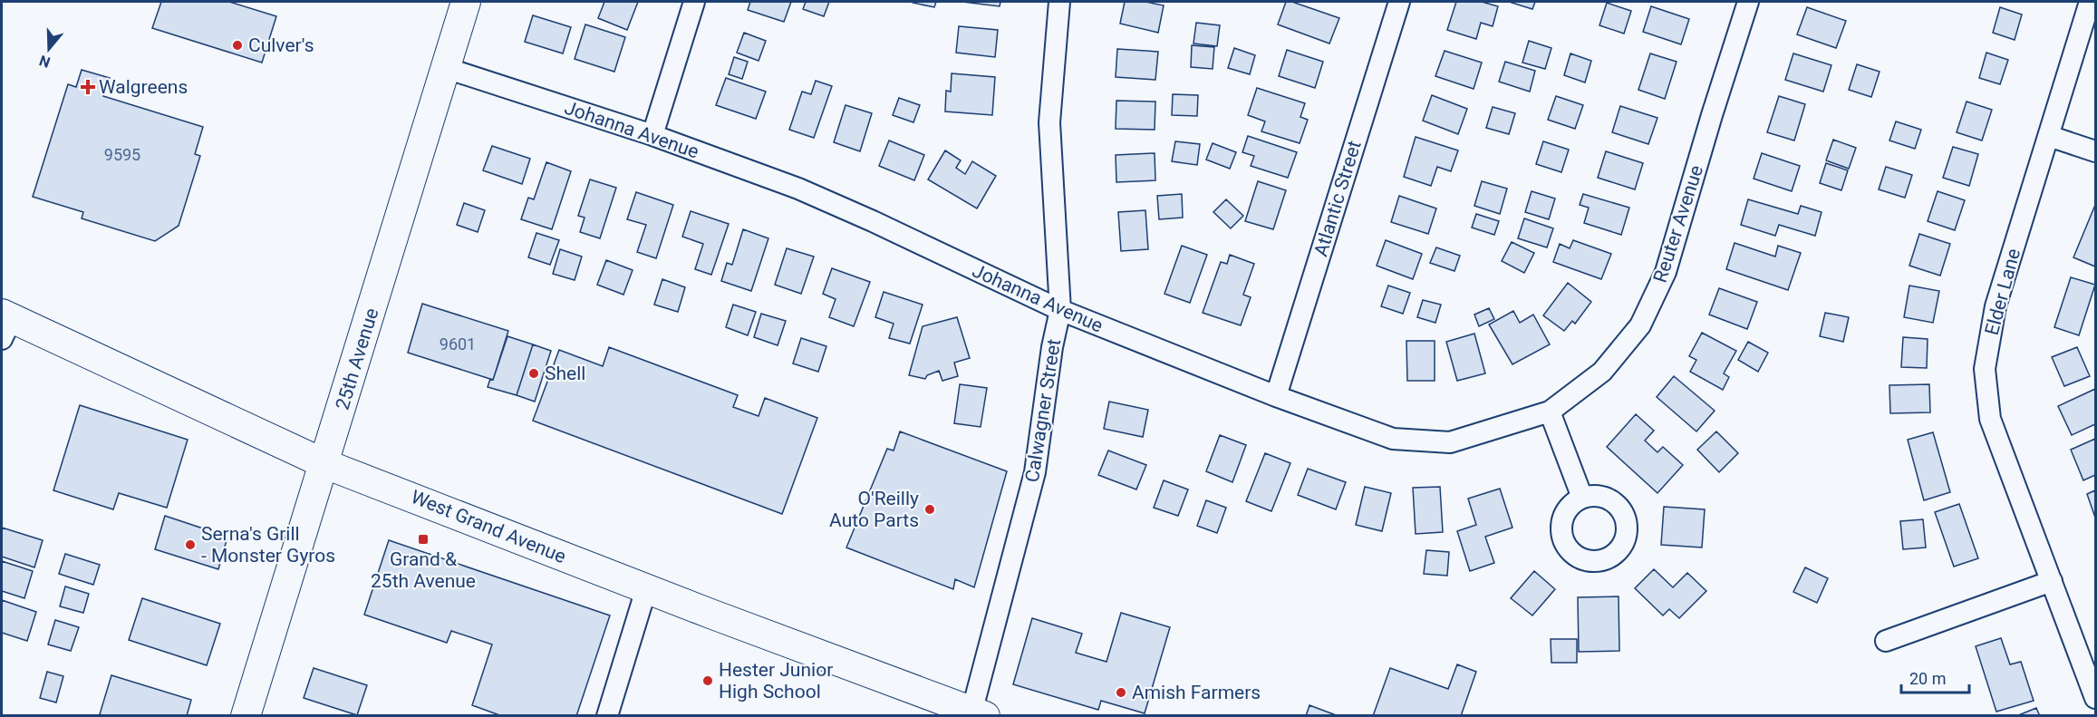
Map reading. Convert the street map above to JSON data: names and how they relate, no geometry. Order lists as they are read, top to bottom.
{
  "streets": {
    "main road": ["25th Avenue", "West Grand Avenue"],
    "street": [
      "Johanna Avenue",
      "Atlantic Street",
      "Reuter Avenue",
      "Elder Lane",
      "Calwagner Street"
    ]
  },
  "crossings": [
    ["Johanna Avenue", "Atlantic Street"],
    ["Johanna Avenue", "Reuter Avenue"],
    ["Johanna Avenue", "25th Avenue"],
    ["Johanna Avenue", "Calwagner Street"],
    ["25th Avenue", "West Grand Avenue"],
    ["Calwagner Street", "West Grand Avenue"]
  ],
  "places": {
    "other": [
      "Culver's",
      "Shell",
      "O'Reilly Auto Parts",
      "Serna's Grill - Monster Gyros",
      "Hester Junior High School",
      "Amish Farmers"
    ],
    "health": ["Walgreens"],
    "transit": ["Grand & 25th Avenue"]
  },
  "house_numbers": ["9595", "9601"],
  "scale_bar": "20 m",
  "north": "bottom"
}
